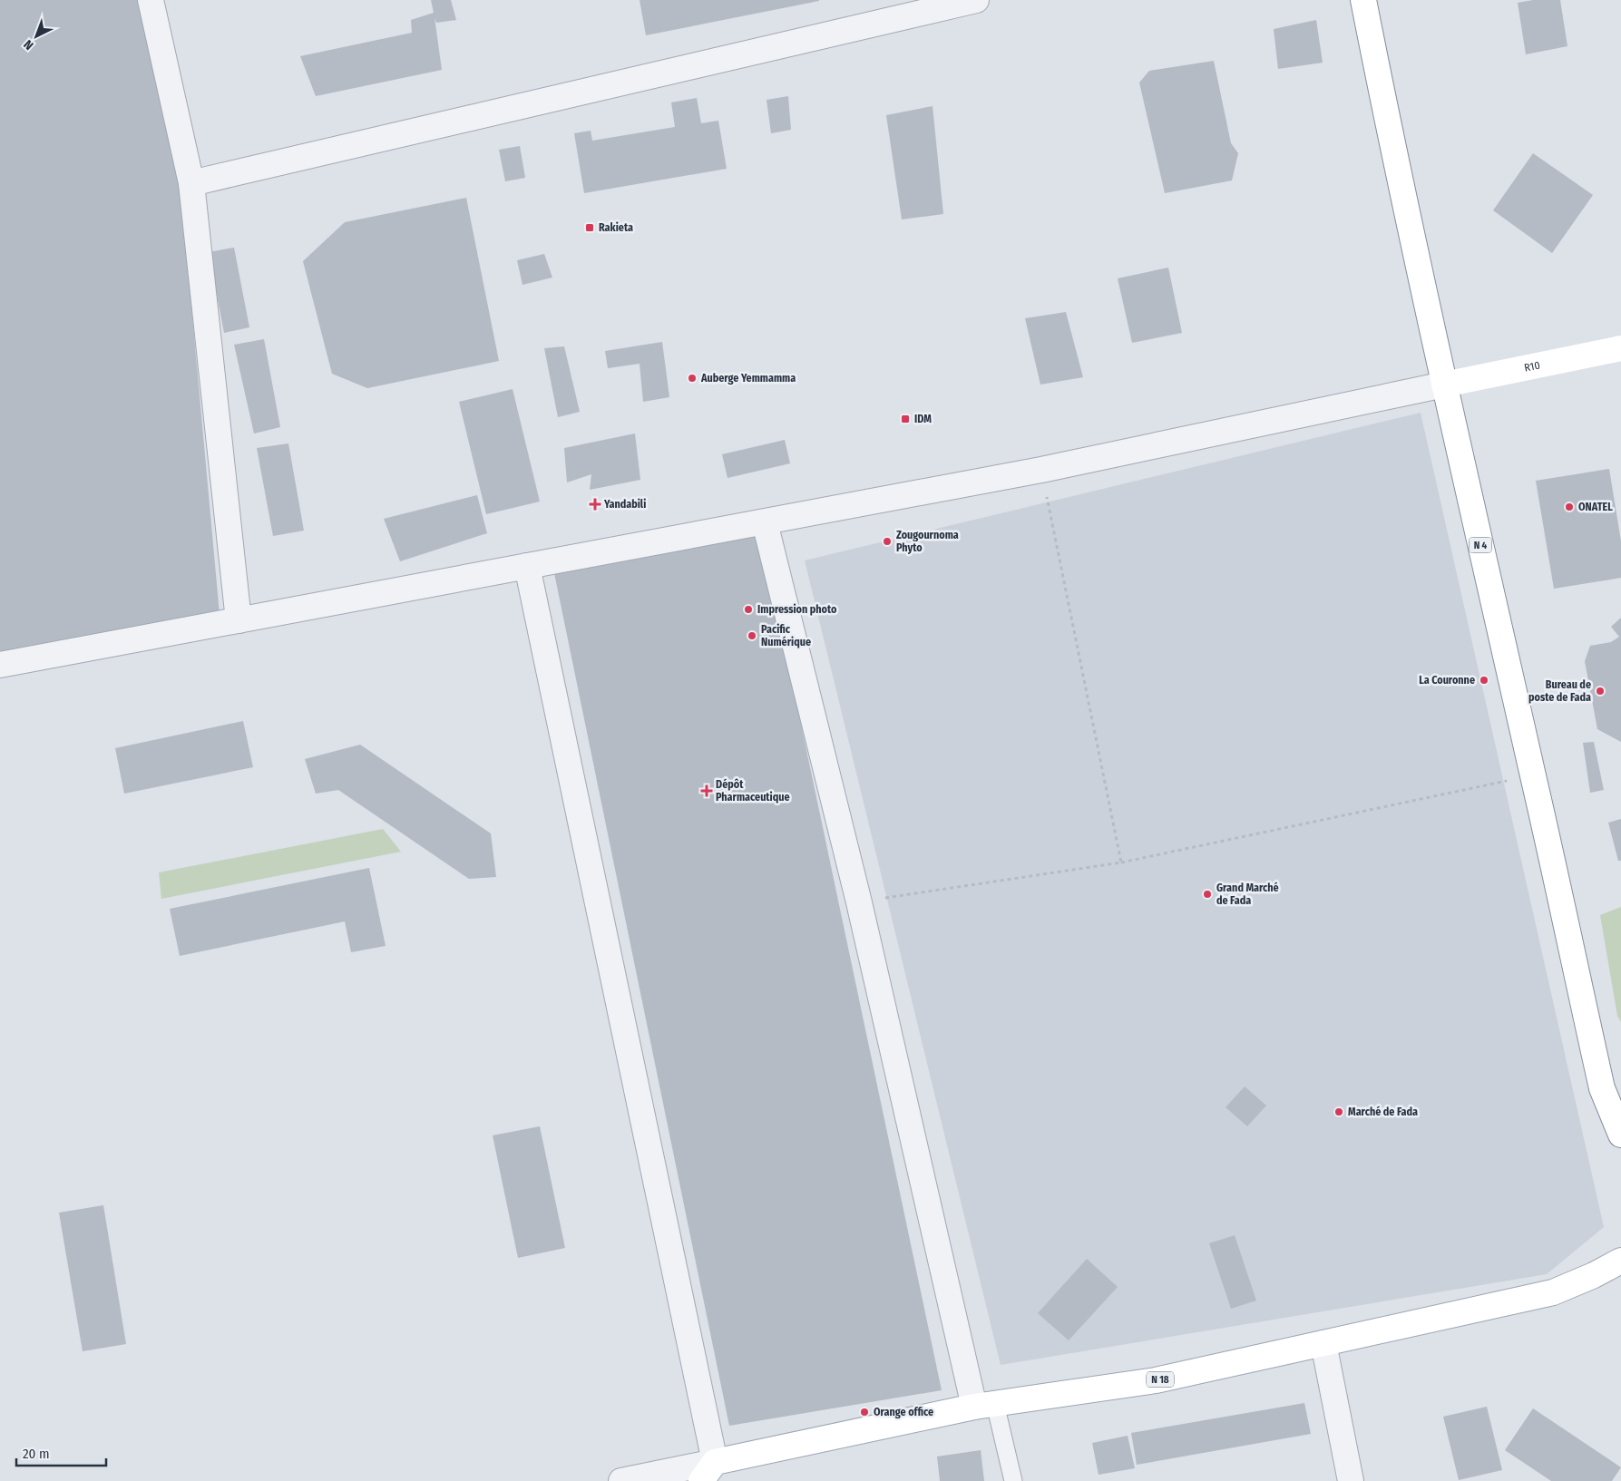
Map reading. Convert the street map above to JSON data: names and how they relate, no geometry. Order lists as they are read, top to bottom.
{
  "streets": {
    "main road": ["R10", "N 4", "N 18"]
  },
  "crossings": [
    ["R10", "N 4"]
  ],
  "places": {
    "transit": ["Rakieta", "IDM"],
    "other": [
      "Auberge Yemmamma",
      "ONATEL",
      "Zougournoma Phyto",
      "Impression photo",
      "Pacific Numérique",
      "La Couronne",
      "Bureau de poste de Fada",
      "Grand Marché de Fada",
      "Marché de Fada",
      "Orange office"
    ],
    "health": ["Yandabili", "Dépôt Pharmaceutique"]
  },
  "scale_bar": "20 m",
  "north": "bottom left"
}
